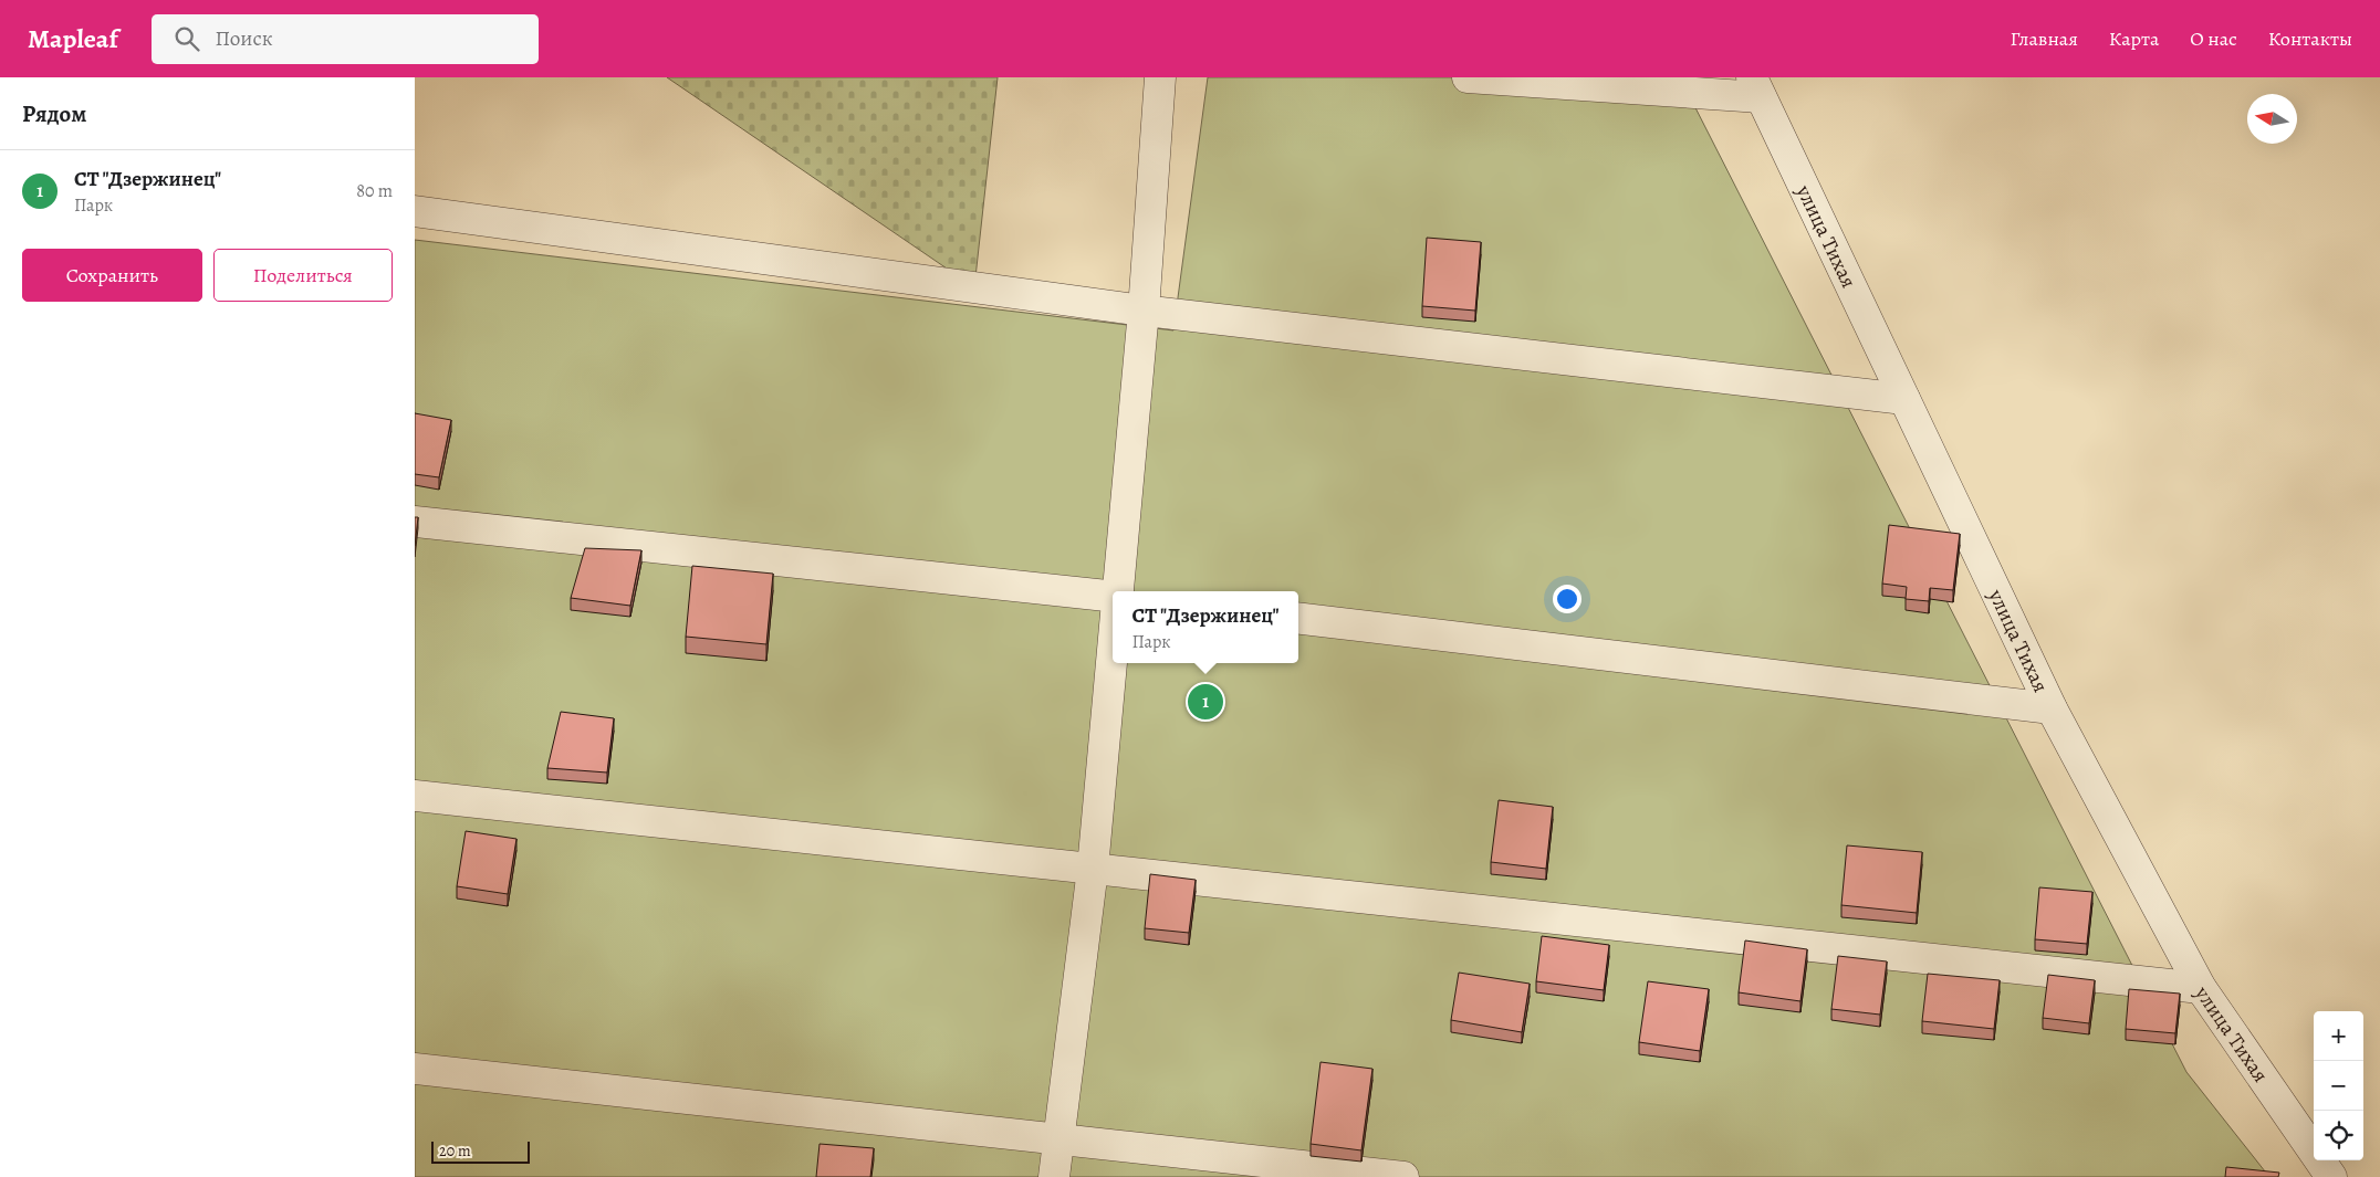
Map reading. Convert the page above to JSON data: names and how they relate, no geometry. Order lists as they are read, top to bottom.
{
  "streets": {
    "street": ["улица Тихая"]
  },
  "scale_bar": "20 m",
  "north": "left",
  "page": {
    "header": "Mapleaf",
    "search": "Поиск",
    "nav": [
      "Главная",
      "Карта",
      "О нас",
      "Контакты"
    ],
    "heading": "Рядом",
    "list": [
      {
        "mark": "1",
        "name": "СТ \"Дзержинец\"",
        "note": "Парк",
        "value": "80 m"
      }
    ],
    "buttons": ["Сохранить", "Поделиться"],
    "popup": ["СТ \"Дзержинец\"", "Парк"],
    "pins": "1",
    "map_buttons": ["+", "−"],
    "scale": "20 m"
  }
}
